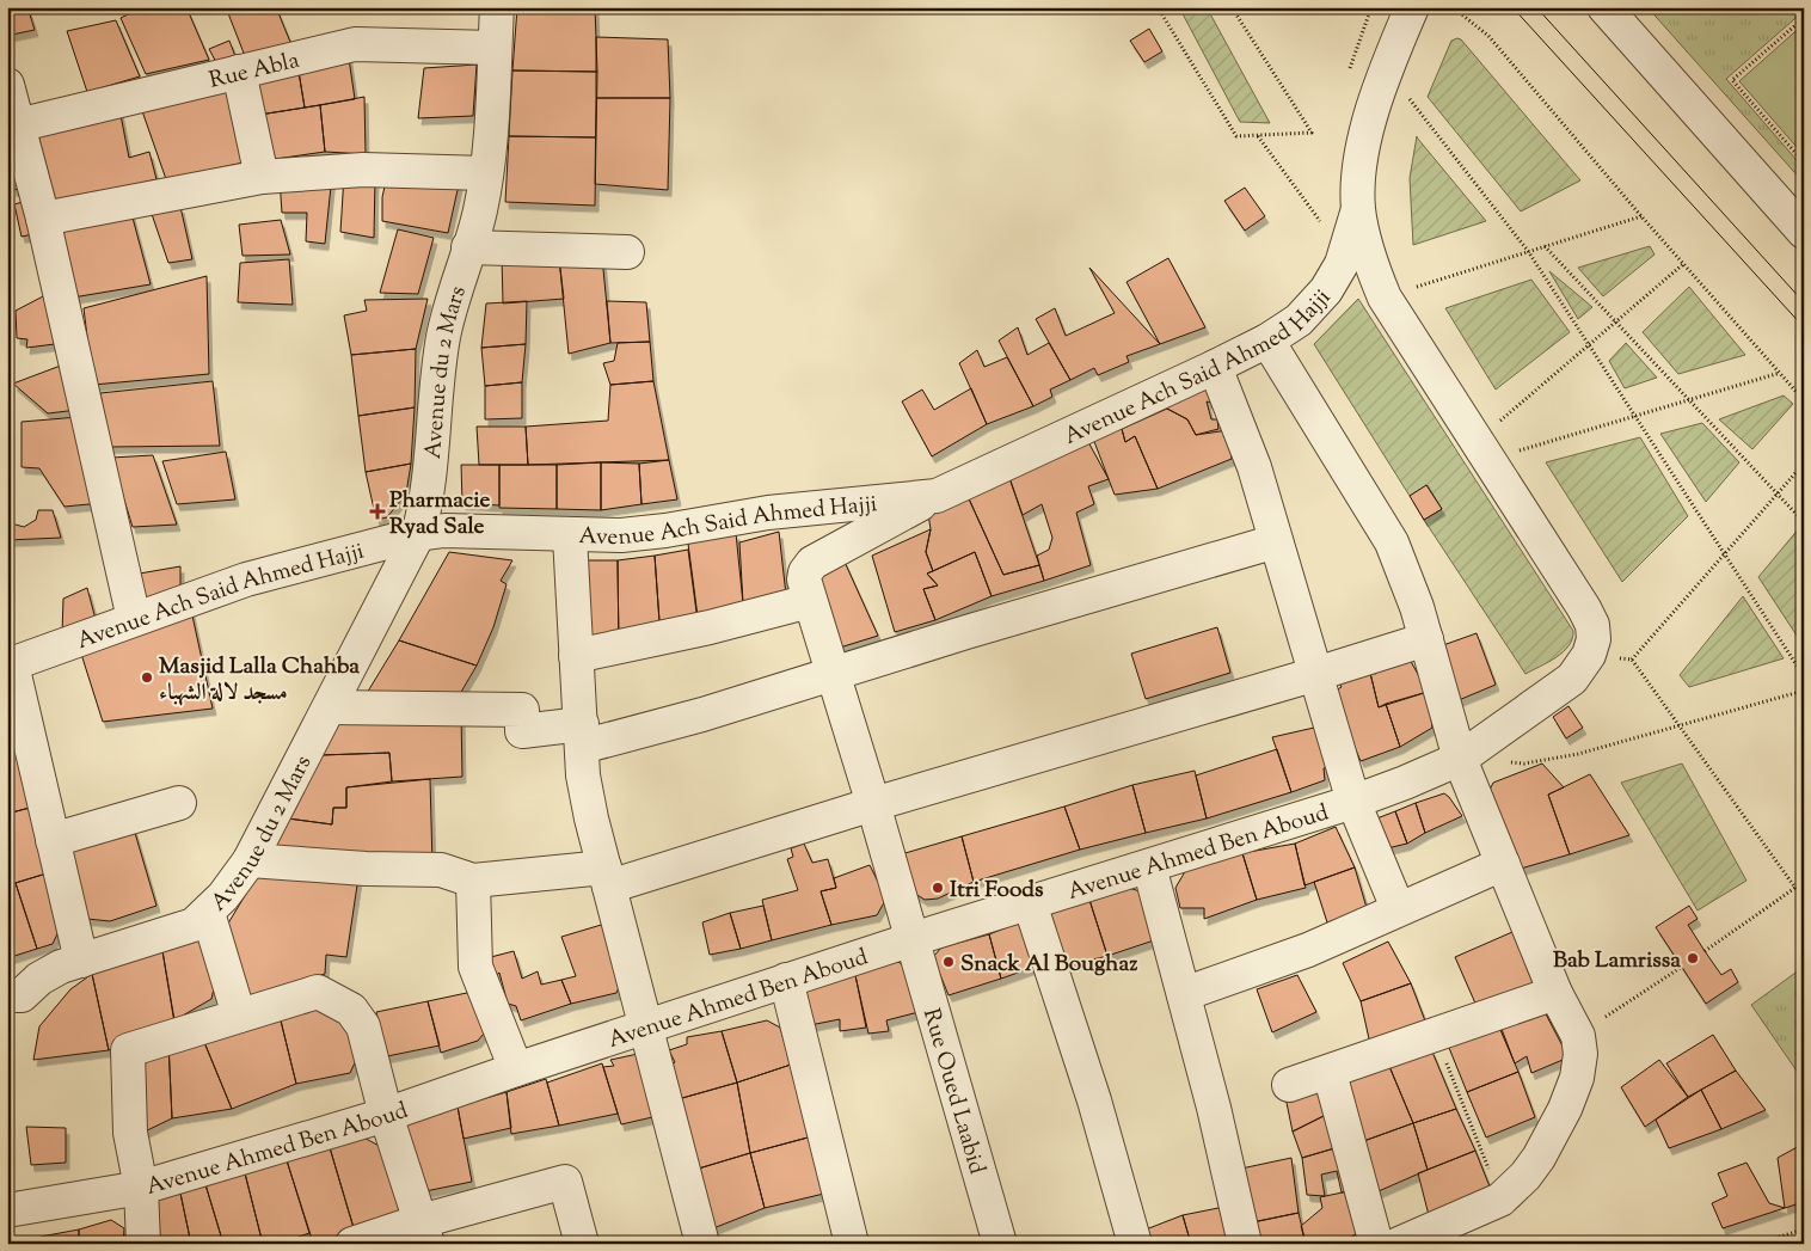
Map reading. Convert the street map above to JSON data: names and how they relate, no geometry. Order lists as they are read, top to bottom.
{
  "streets": {
    "street": [
      "Rue Abla",
      "Avenue Ach Said Ahmed Hajji",
      "Avenue du 2 Mars",
      "Avenue Ahmed Ben Aboud",
      "Rue Oued Laabid"
    ]
  },
  "crossings": [
    ["Rue Abla", "Avenue du 2 Mars"],
    ["Avenue Ach Said Ahmed Hajji", "Avenue du 2 Mars"],
    ["Avenue Ach Said Ahmed Hajji", "Avenue Ahmed Ben Aboud"],
    ["Avenue Ach Said Ahmed Hajji", "Rue Oued Laabid"],
    ["Avenue Ahmed Ben Aboud", "Rue Oued Laabid"]
  ],
  "places": {
    "health": ["Pharmacie Ryad Sale"],
    "other": [
      "Masjid Lalla Chahba مسجد لالة الشهباء",
      "Itri Foods",
      "Bab Lamrissa",
      "Snack Al Boughaz"
    ]
  }
}
